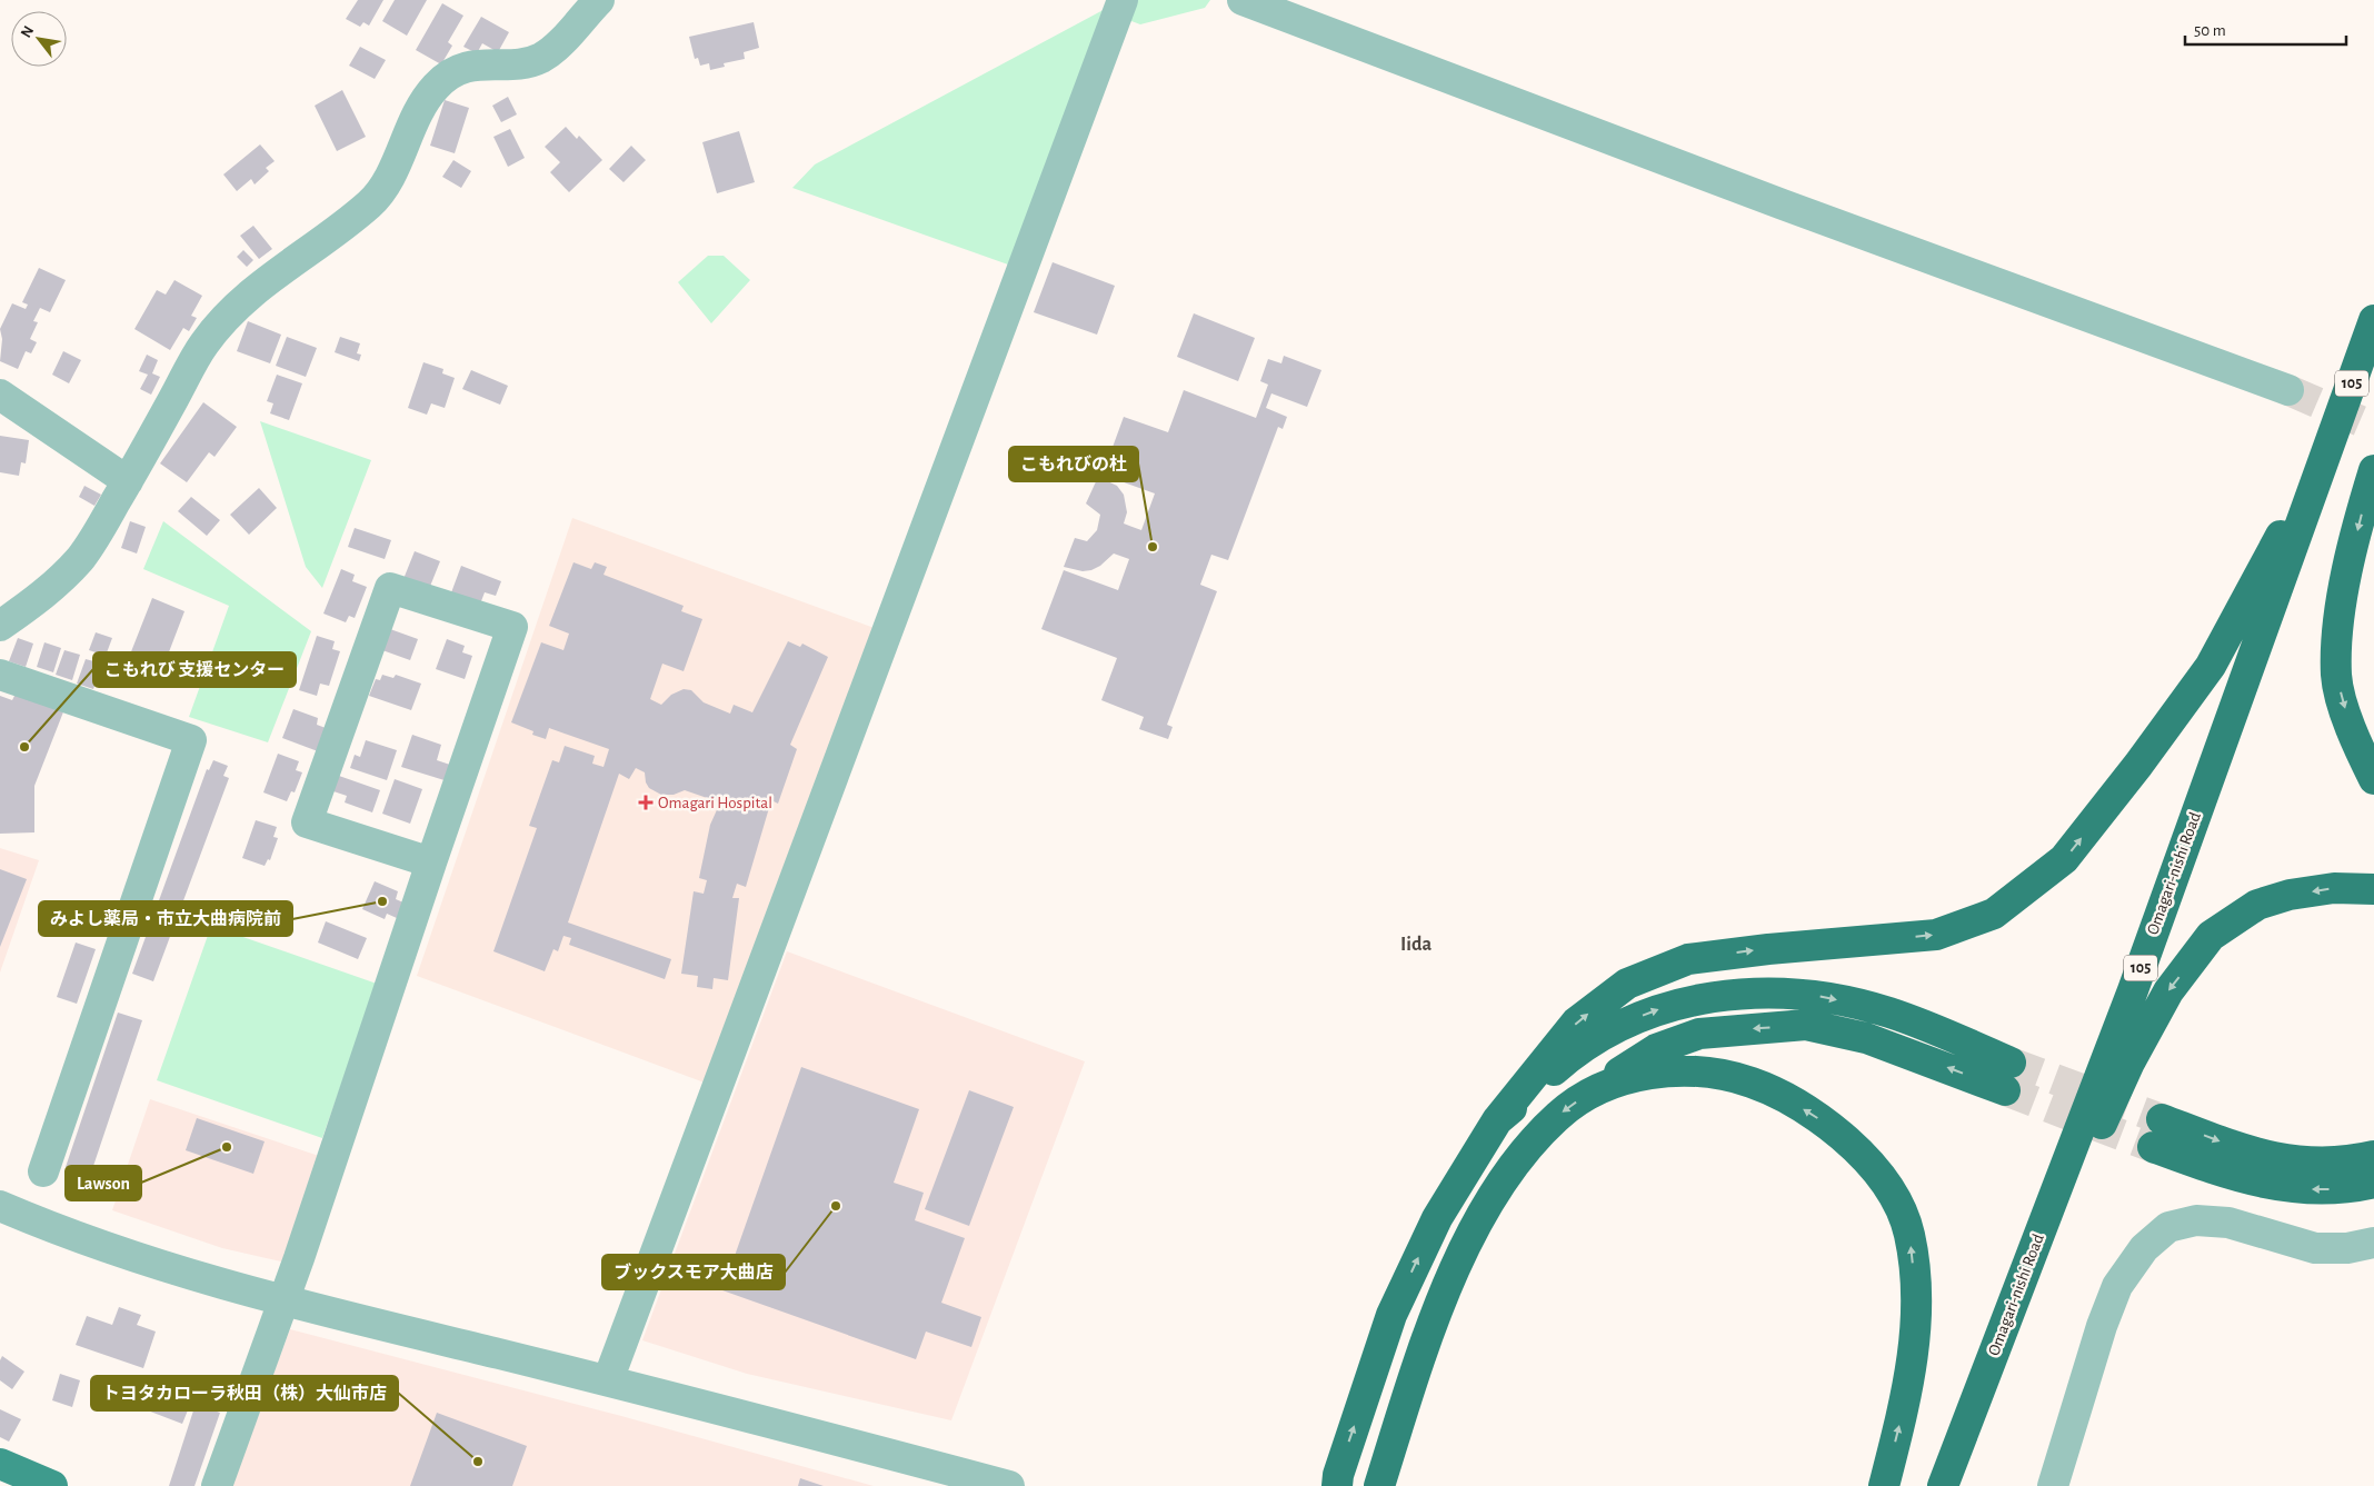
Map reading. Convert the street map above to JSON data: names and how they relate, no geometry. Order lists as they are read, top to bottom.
{
  "streets": {
    "highway": ["105", "Omagari-nishi Road"]
  },
  "districts": ["Iida"],
  "places": {
    "other": [
      "こもれびの杜",
      "こもれび 支援センター",
      "みよし薬局・市立大曲病院前",
      "Lawson",
      "ブックスモア大曲店",
      "トヨタカローラ秋田（株）大仙市店"
    ],
    "health": ["Omagari Hospital"]
  },
  "scale_bar": "50 m",
  "north": "top left"
}
